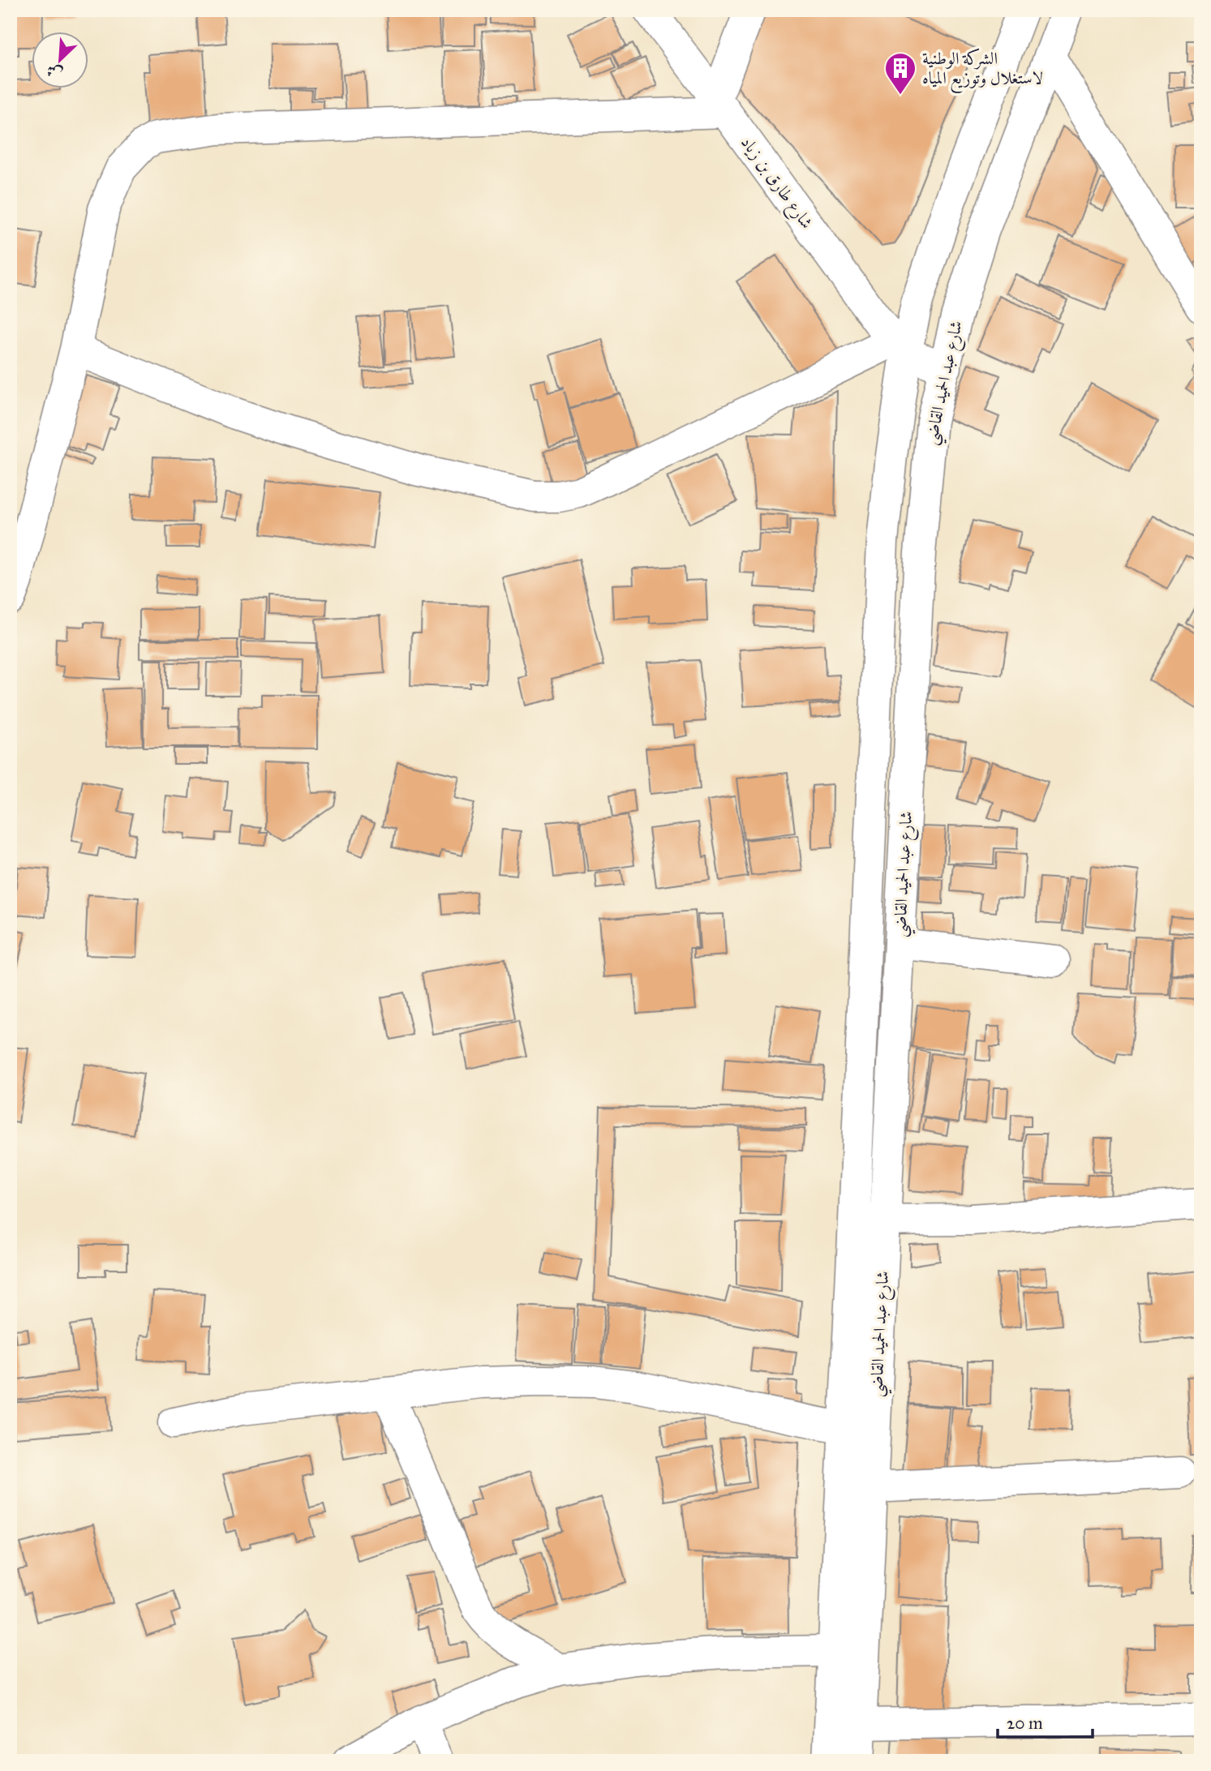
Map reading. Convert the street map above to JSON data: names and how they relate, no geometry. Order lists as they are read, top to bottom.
{
  "streets": {
    "street": ["شارع طارق بن زياد", "شارع عبد الحميد القاضي"]
  },
  "crossings": [
    ["شارع طارق بن زياد", "شارع عبد الحميد القاضي"]
  ],
  "places": {
    "building": ["الشركة الوطنية لاستغلال وتوزيع المياه"]
  },
  "scale_bar": "20 m",
  "north": "bottom left"
}
